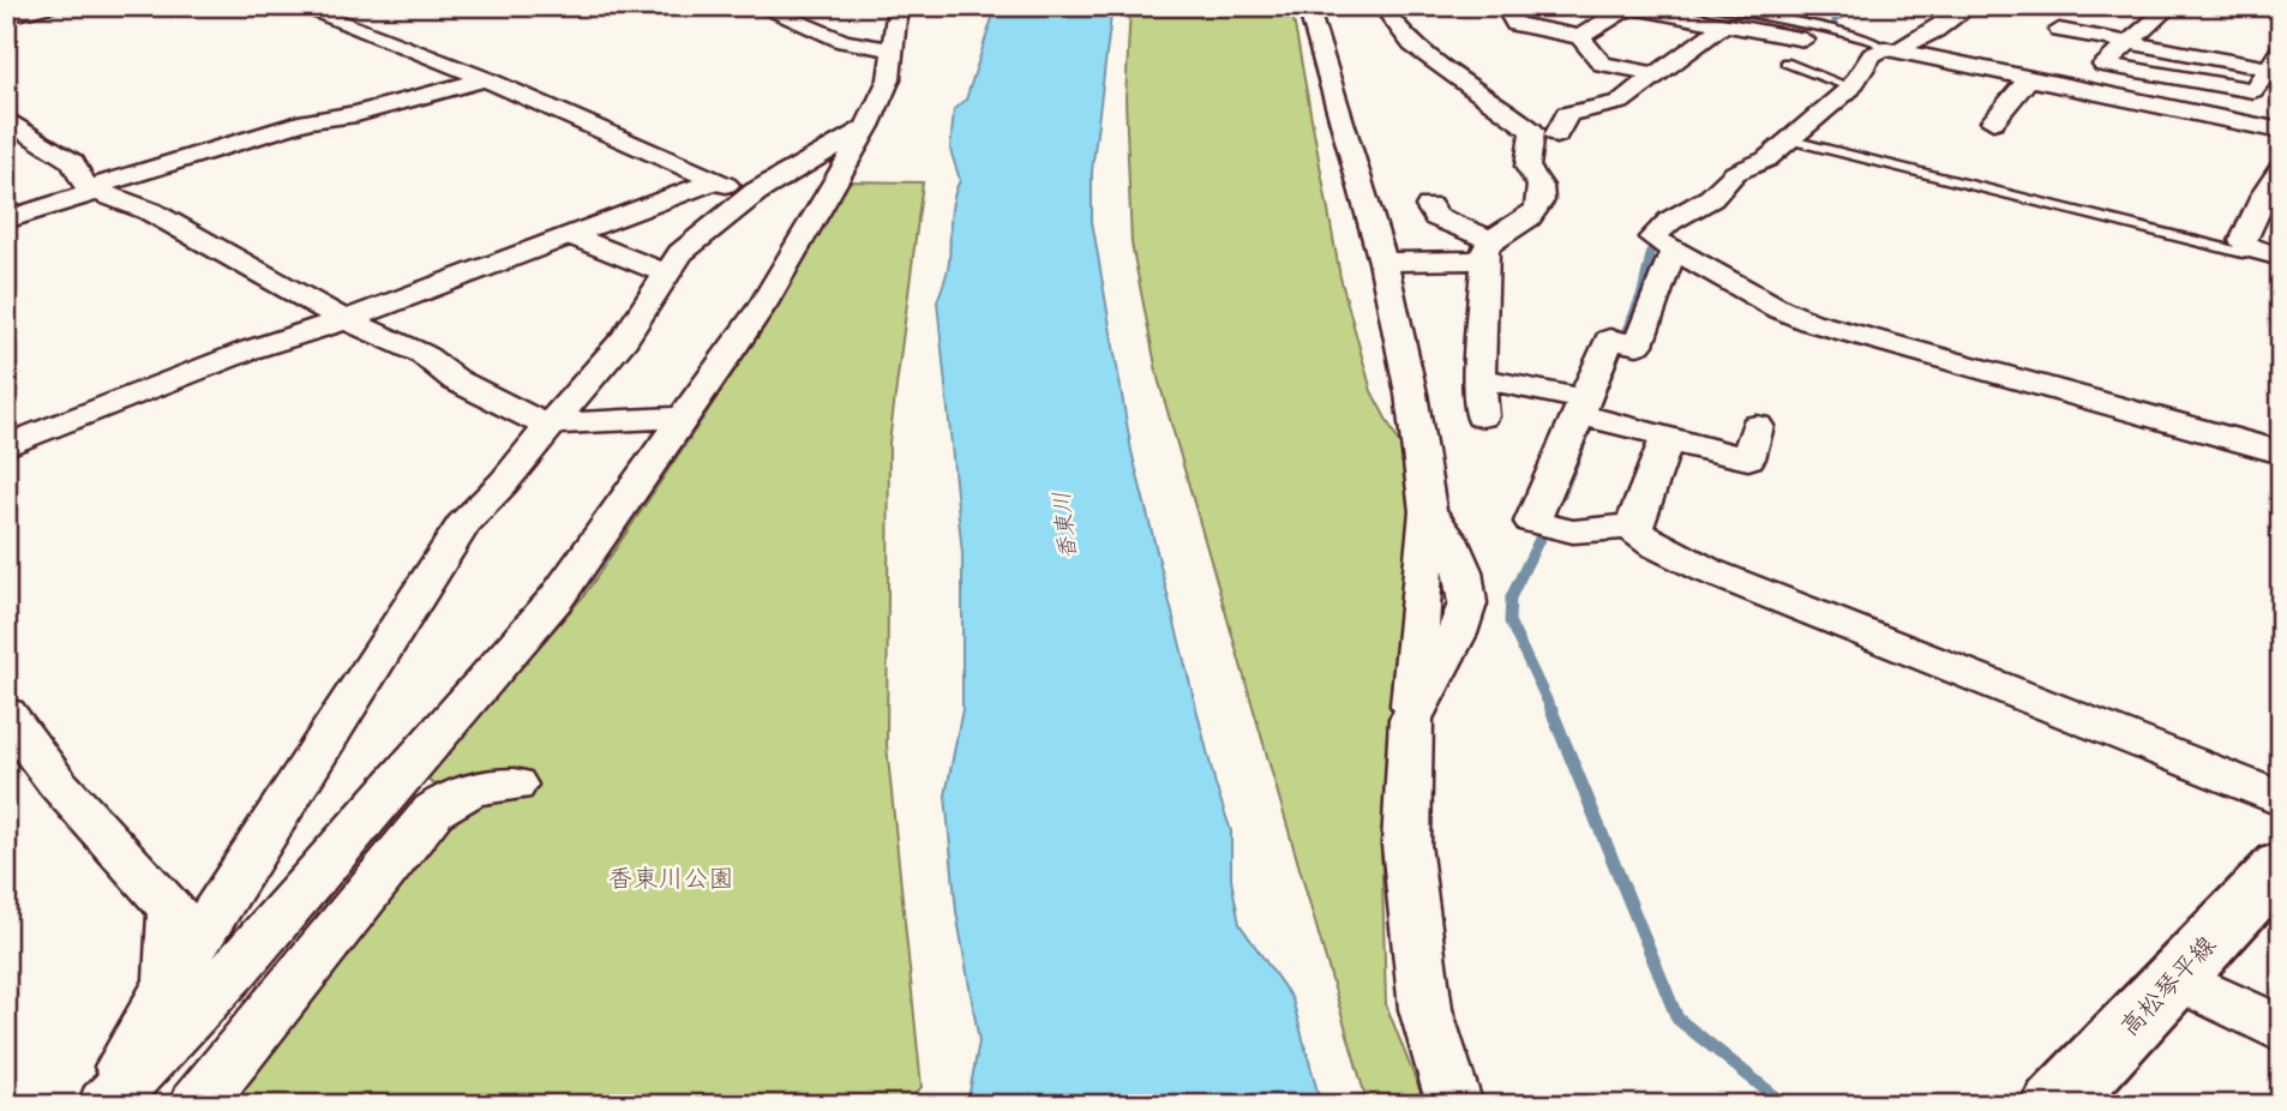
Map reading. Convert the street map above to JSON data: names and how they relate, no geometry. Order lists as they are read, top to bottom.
{
  "streets": {
    "main road": ["高松琴平線"]
  },
  "water": ["香東川"],
  "parks": ["香東川公園"]
}
